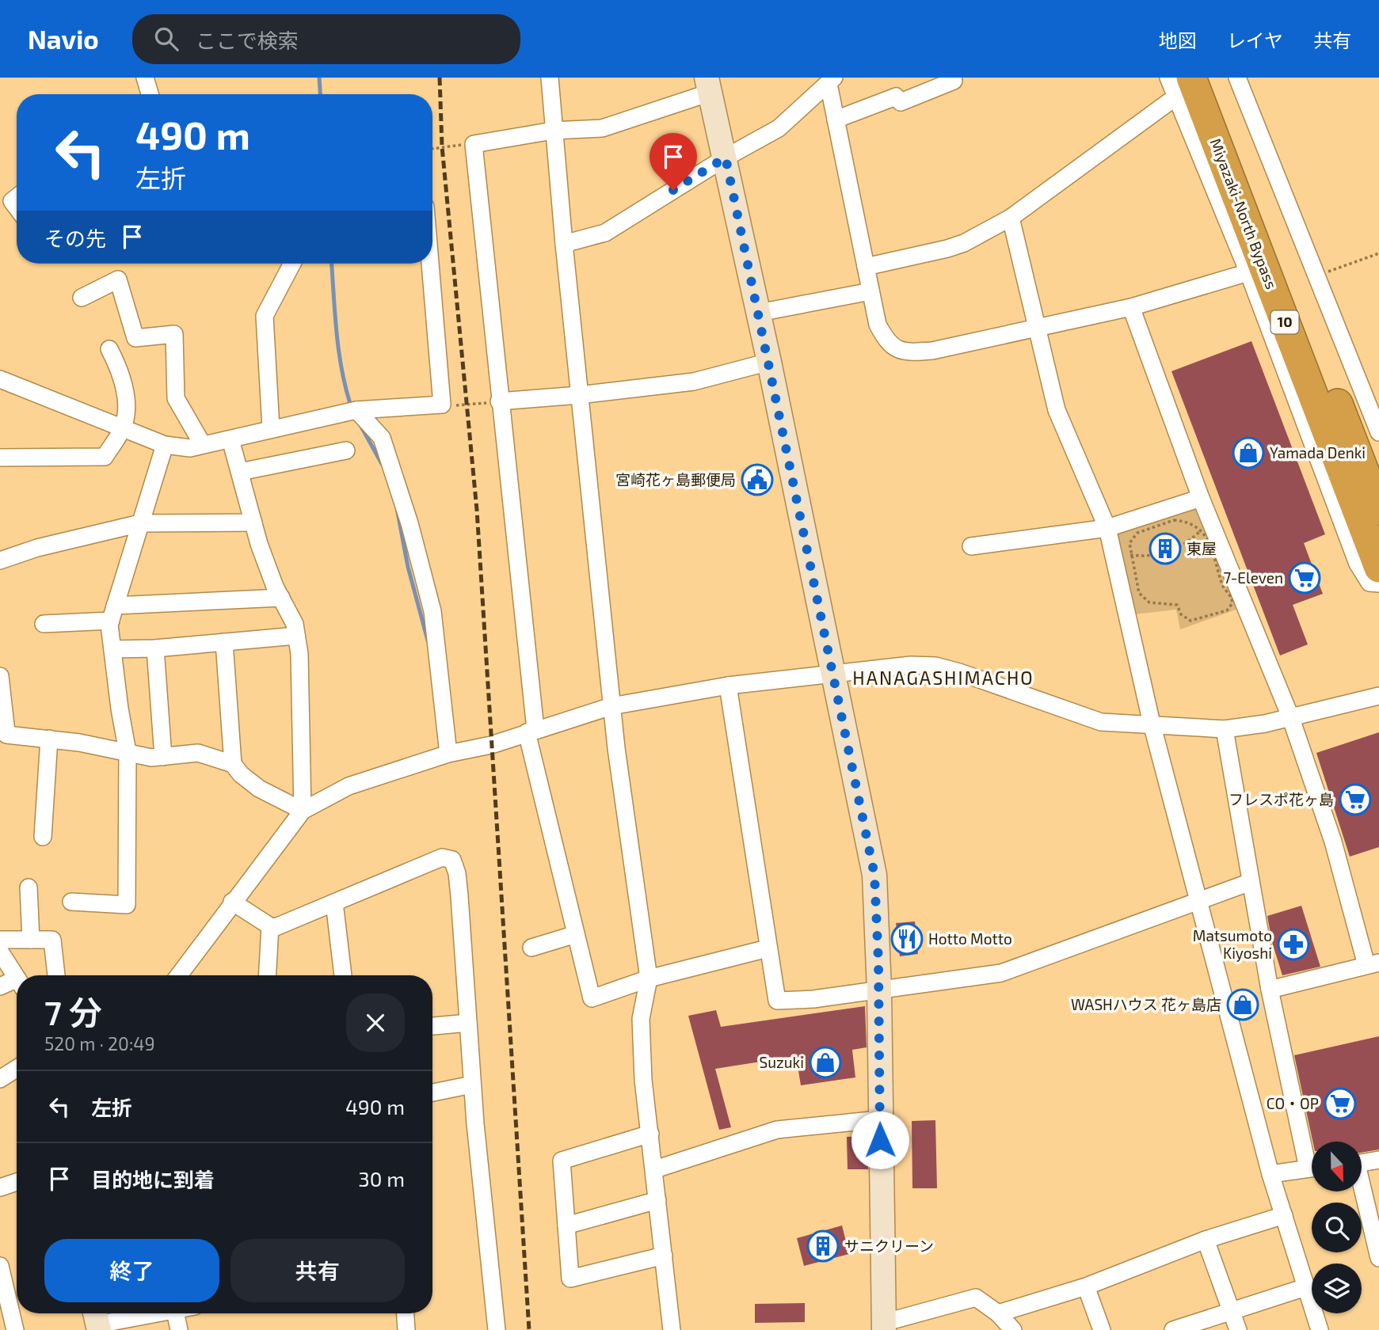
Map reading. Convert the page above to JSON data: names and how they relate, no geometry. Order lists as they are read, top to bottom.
{
  "streets": {
    "highway": ["Miyazaki-North Bypass", "10"]
  },
  "districts": ["HANAGASHIMACHO"],
  "places": {
    "shop": ["Yamada Denki", "WASHハウス 花ヶ島店", "Suzuki"],
    "public building": ["宮崎花ヶ島郵便局"],
    "building": ["東屋", "サニクリーン"],
    "supermarket": ["7-Eleven", "フレスポ花ヶ島", "CO・OP"],
    "restaurant": ["Hotto Motto"],
    "pharmacy": ["Matsumoto Kiyoshi"]
  },
  "north": "bottom",
  "page": {
    "header": "Navio",
    "search": "ここで検索",
    "nav": ["地図", "レイヤ", "共有"],
    "turn": ["490 m", "左折"],
    "then": "その先",
    "heading": ["7 分", "520 m · 20:49"],
    "list": [
      {
        "name": "左折",
        "value": "490 m"
      },
      {
        "name": "目的地に到着",
        "value": "30 m"
      }
    ],
    "buttons": ["終了", "共有"]
  }
}
